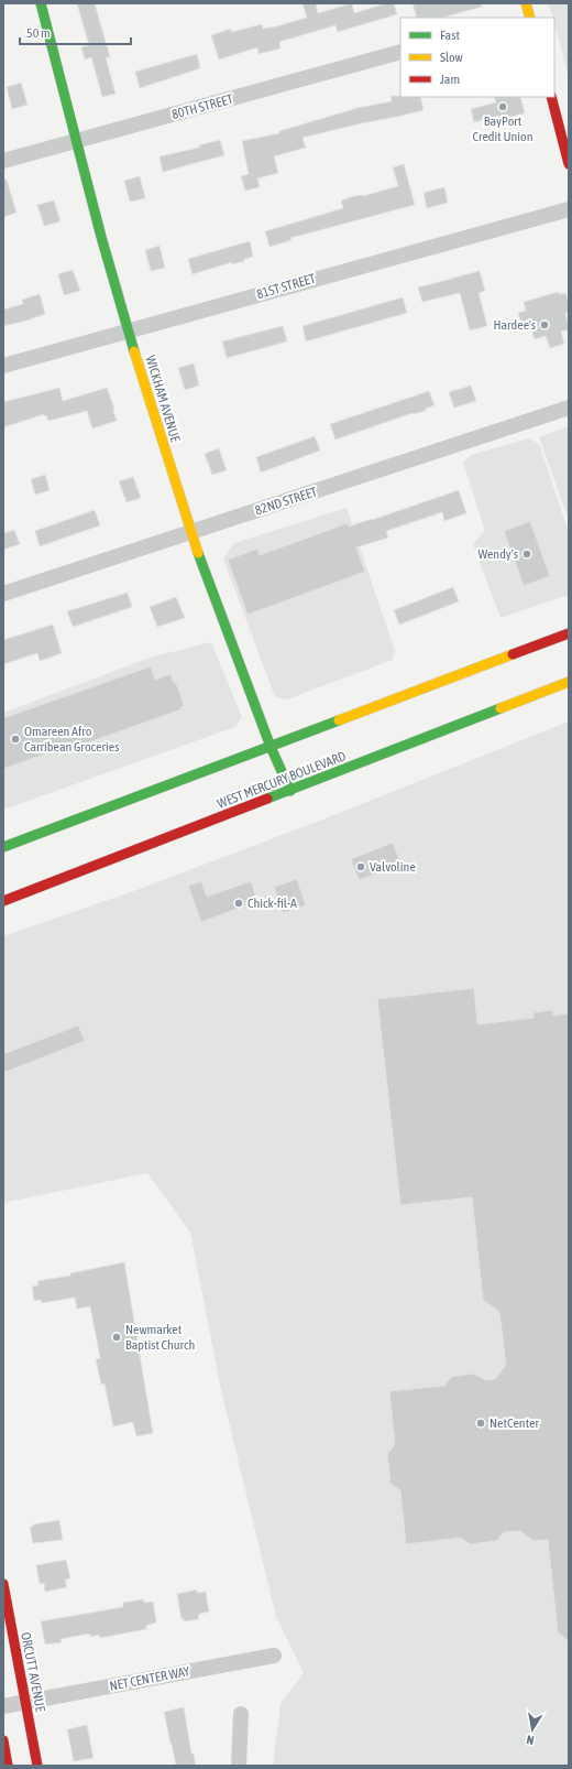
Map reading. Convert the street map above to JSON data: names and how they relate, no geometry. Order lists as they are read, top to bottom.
{
  "streets": {
    "main road": ["WICKHAM AVENUE", "WEST MERCURY BOULEVARD", "ORCUTT AVENUE"],
    "street": [
      "80TH STREET",
      "81ST STREET",
      "82ND STREET",
      "NET CENTER WAY"
    ]
  },
  "crossings": [
    ["80TH STREET", "WICKHAM AVENUE"],
    ["81ST STREET", "WICKHAM AVENUE"],
    ["WICKHAM AVENUE", "82ND STREET"],
    ["WICKHAM AVENUE", "WEST MERCURY BOULEVARD"],
    ["ORCUTT AVENUE", "NET CENTER WAY"]
  ],
  "places": [
    "BayPort Credit Union",
    "Hardee's",
    "Wendy's",
    "Omareen Afro Carribean Groceries",
    "Valvoline",
    "Chick-fil-A",
    "Newmarket Baptist Church",
    "NetCenter"
  ],
  "legend": ["Fast", "Slow", "Jam"],
  "scale_bar": "50 m",
  "north": "bottom"
}
